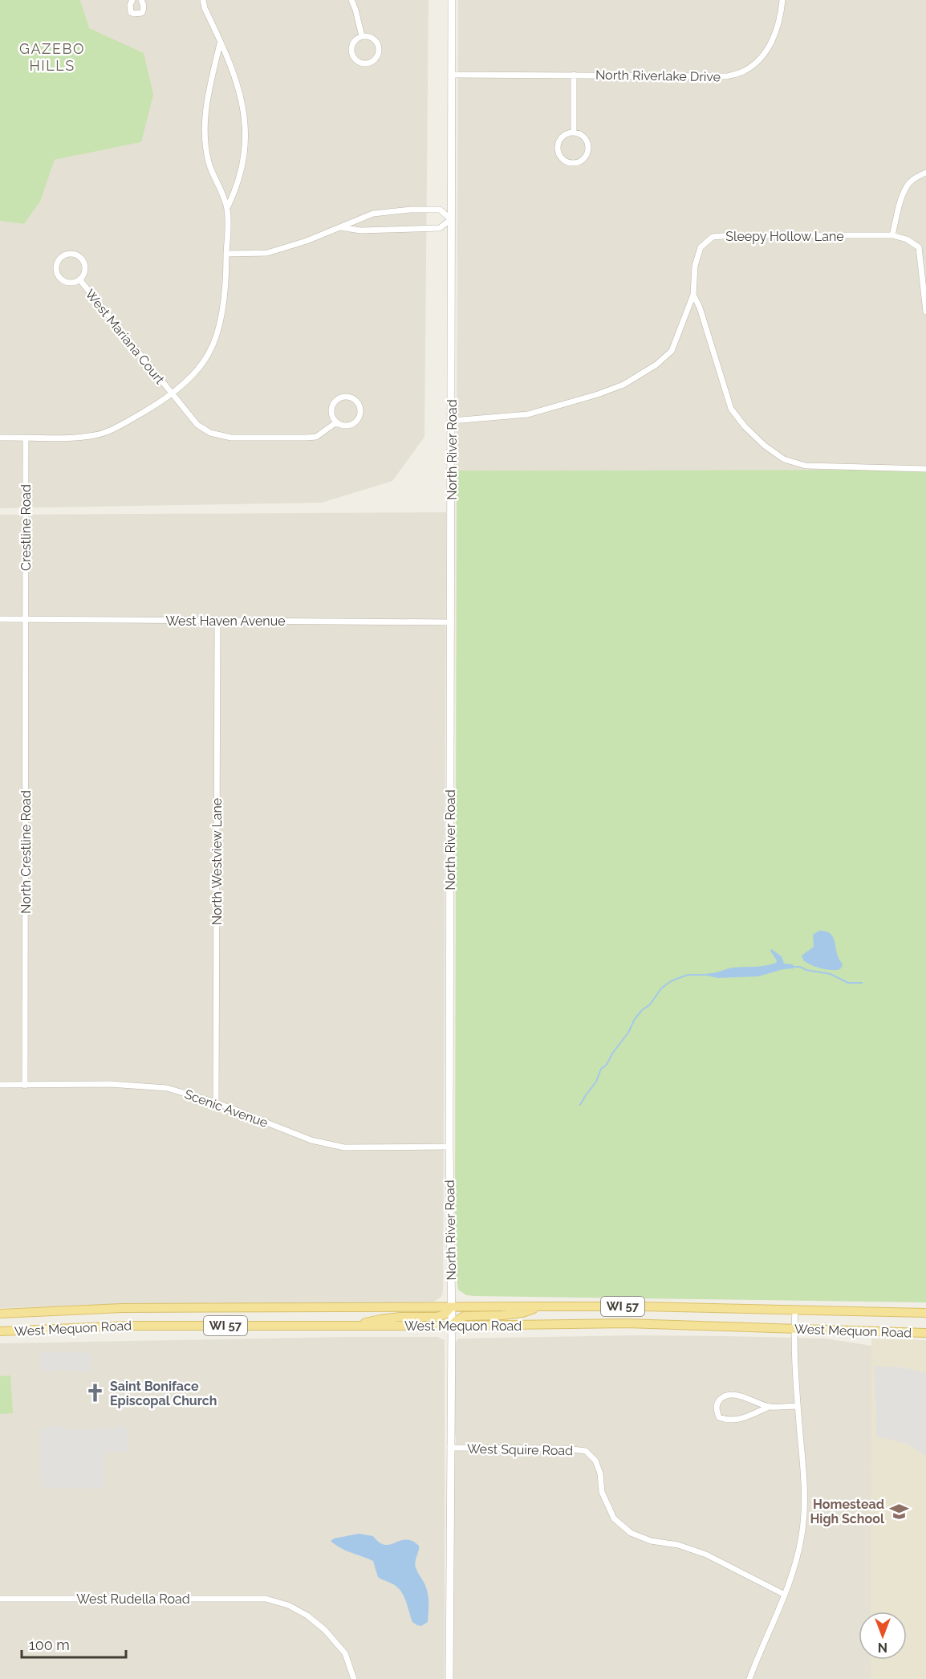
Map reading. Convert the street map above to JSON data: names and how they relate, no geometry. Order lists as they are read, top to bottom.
{
  "streets": {
    "main road": ["WI 57", "West Mequon Road"],
    "street": [
      "North Riverlake Drive",
      "Sleepy Hollow Lane",
      "West Mariana Court",
      "North River Road",
      "Crestline Road",
      "West Haven Avenue",
      "North Crestline Road",
      "North Westview Lane",
      "Scenic Avenue",
      "West Squire Road",
      "West Rudella Road"
    ]
  },
  "crossings": [
    ["North Riverlake Drive", "North River Road"],
    ["North River Road", "West Haven Avenue"],
    ["North River Road", "Scenic Avenue"],
    ["North River Road", "West Mequon Road"],
    ["North River Road", "West Squire Road"],
    ["Crestline Road", "West Haven Avenue"],
    ["Crestline Road", "North Crestline Road"],
    ["West Haven Avenue", "North Crestline Road"],
    ["West Haven Avenue", "North Westview Lane"],
    ["North Crestline Road", "Scenic Avenue"],
    ["North Westview Lane", "Scenic Avenue"]
  ],
  "districts": ["GAZEBO HILLS"],
  "places": {
    "church": ["Saint Boniface Episcopal Church"],
    "school or university": ["Homestead High School"]
  },
  "scale_bar": "100 m",
  "north": "bottom"
}
